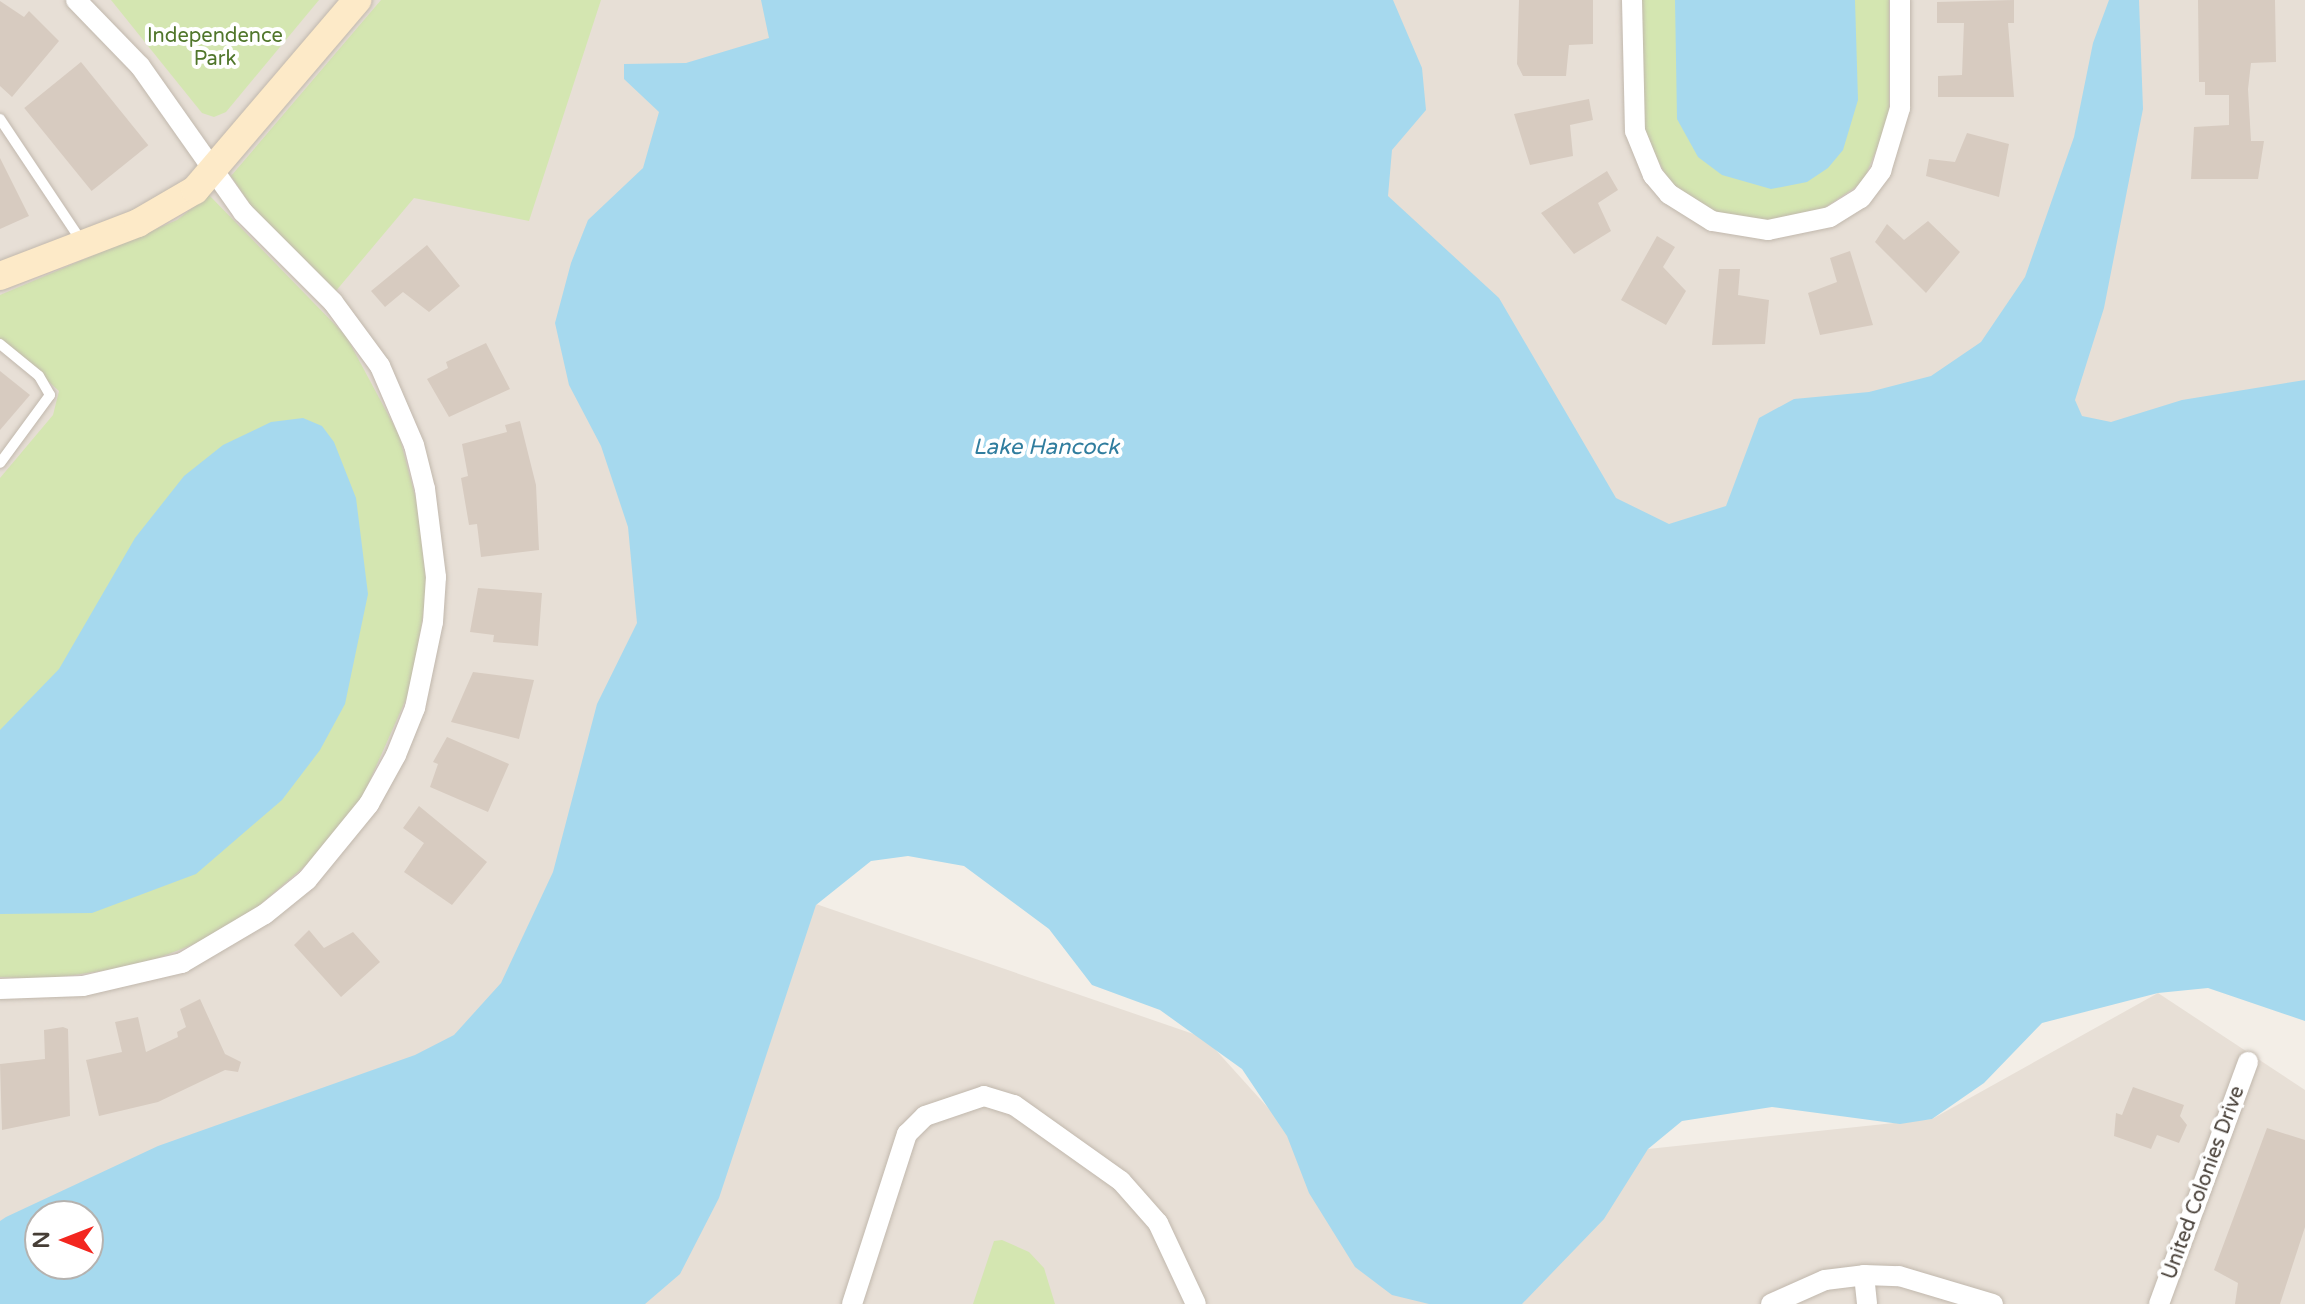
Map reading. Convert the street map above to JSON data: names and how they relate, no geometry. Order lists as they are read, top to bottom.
{
  "streets": {
    "street": ["United Colonies Drive"]
  },
  "water": ["Lake Hancock"],
  "parks": ["Independence Park"],
  "north": "left"
}
